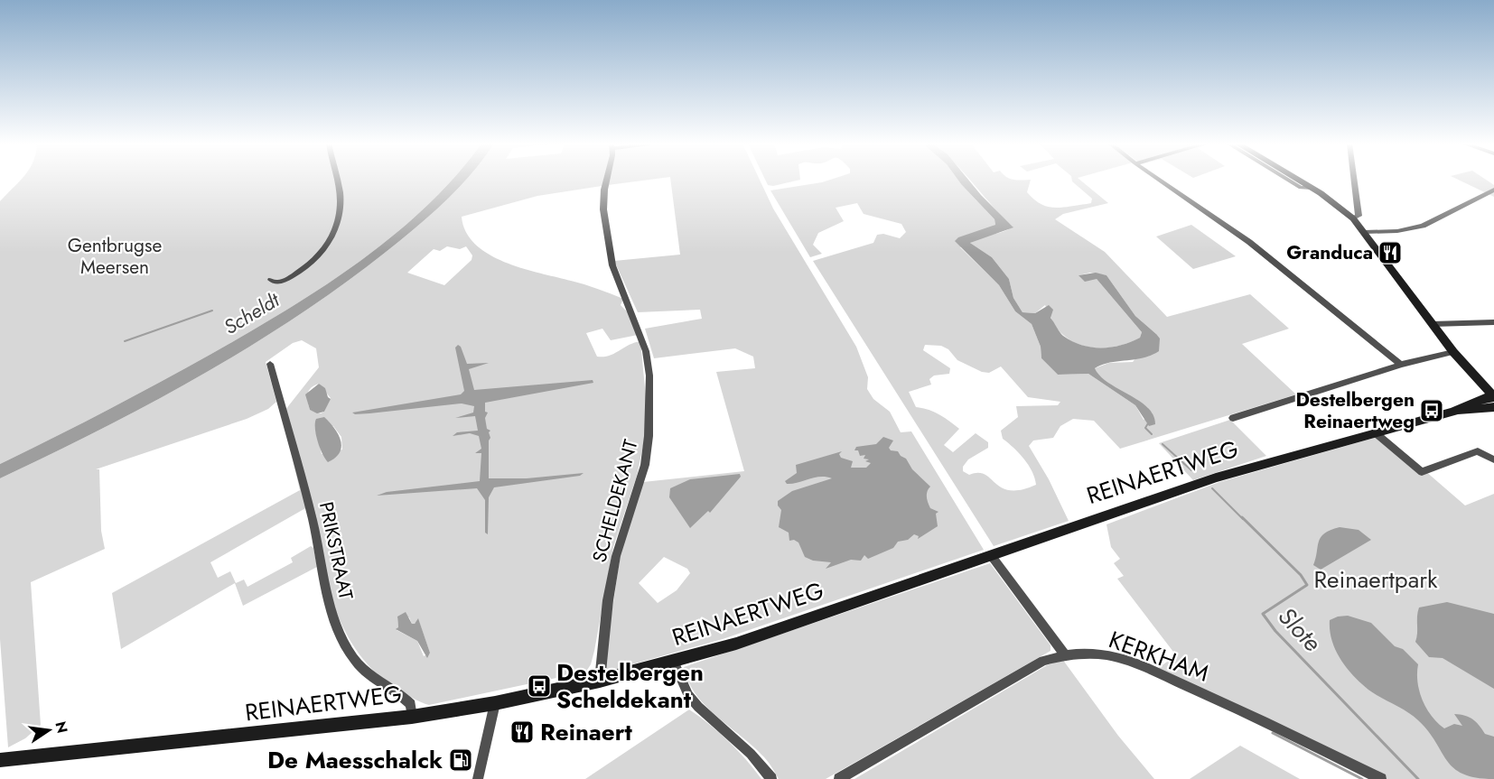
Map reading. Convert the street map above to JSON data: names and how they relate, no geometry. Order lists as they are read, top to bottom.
{
  "streets": {
    "main road": ["REINAERTWEG"],
    "street": ["SCHELDEKANT", "PRIKSTRAAT", "KERKHAM"]
  },
  "crossings": [
    ["REINAERTWEG", "SCHELDEKANT"],
    ["REINAERTWEG", "PRIKSTRAAT"]
  ],
  "water": ["Scheldt", "Slote"],
  "parks": ["Gentbrugse Meersen", "Reinaertpark"],
  "places": {
    "restaurant": ["Granduca", "Reinaert"],
    "bus stop": ["Destelbergen Reinaertweg", "Destelbergen Scheldekant"],
    "fuel station": ["De Maesschalck"]
  },
  "north": "right"
}
